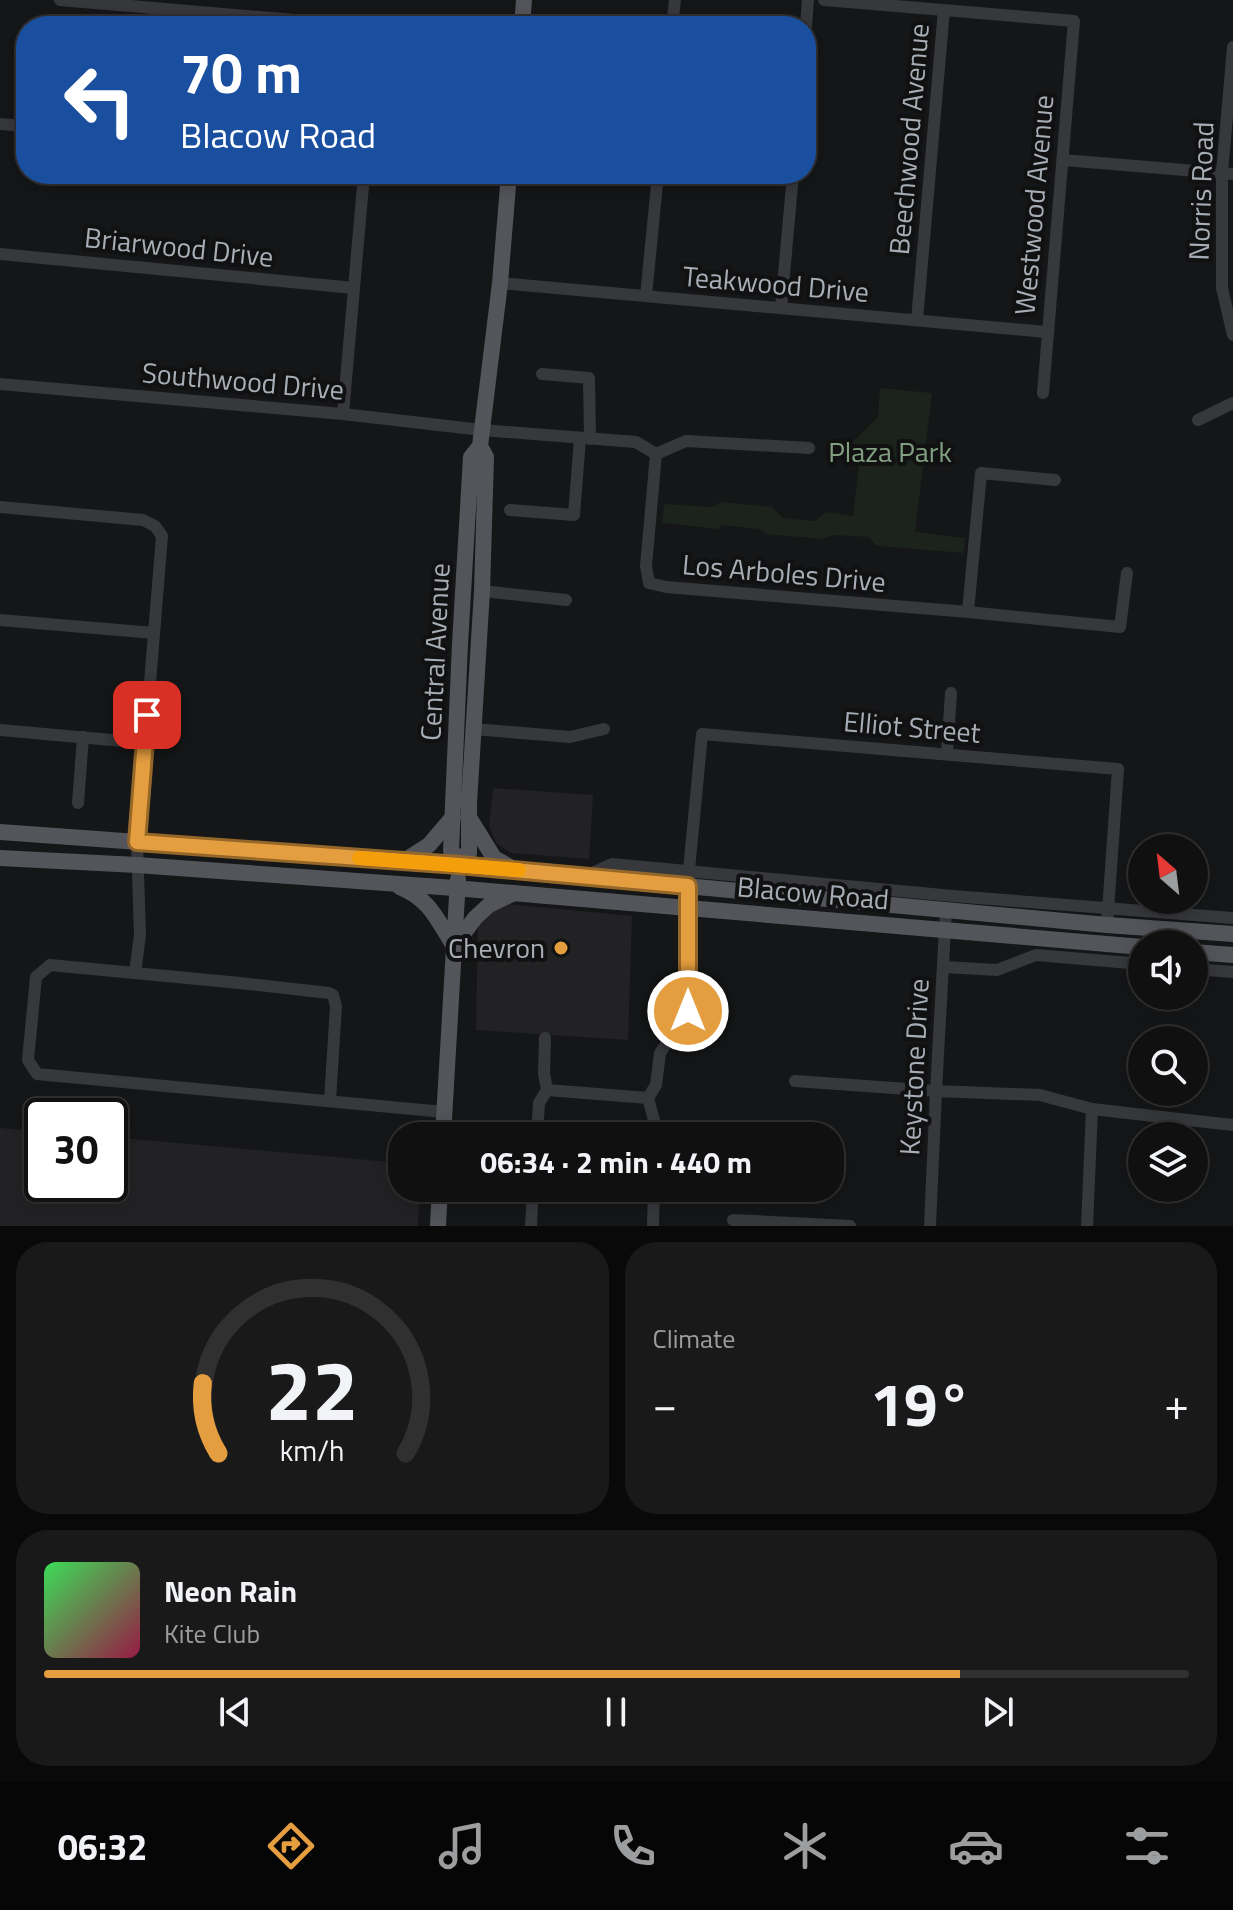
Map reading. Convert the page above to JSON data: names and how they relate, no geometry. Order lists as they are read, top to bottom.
{
  "streets": {
    "main road": ["Central Avenue", "Blacow Road"],
    "street": [
      "Beechwood Avenue",
      "Norris Road",
      "Westwood Avenue",
      "Briarwood Drive",
      "Teakwood Drive",
      "Southwood Drive",
      "Los Arboles Drive",
      "Elliot Street",
      "Keystone Drive"
    ]
  },
  "crossings": [
    ["Beechwood Avenue", "Westwood Avenue"],
    ["Beechwood Avenue", "Teakwood Drive"],
    ["Westwood Avenue", "Teakwood Drive"],
    ["Teakwood Drive", "Central Avenue"],
    ["Southwood Drive", "Central Avenue"],
    ["Central Avenue", "Blacow Road"],
    ["Elliot Street", "Blacow Road"],
    ["Blacow Road", "Keystone Drive"]
  ],
  "parks": ["Plaza Park"],
  "places": ["Chevron"],
  "north": "top left",
  "page": {
    "turn": ["70 m", "Blacow Road"],
    "limit": "30",
    "trip": "06:34 · 2 min · 440 m",
    "tile": "Climate",
    "heat": ["−", "19°", "+"],
    "song": ["Neon Rain", "Kite Club"],
    "tabs": "06:32",
    "gauge": ["22", "km/h"]
  }
}
